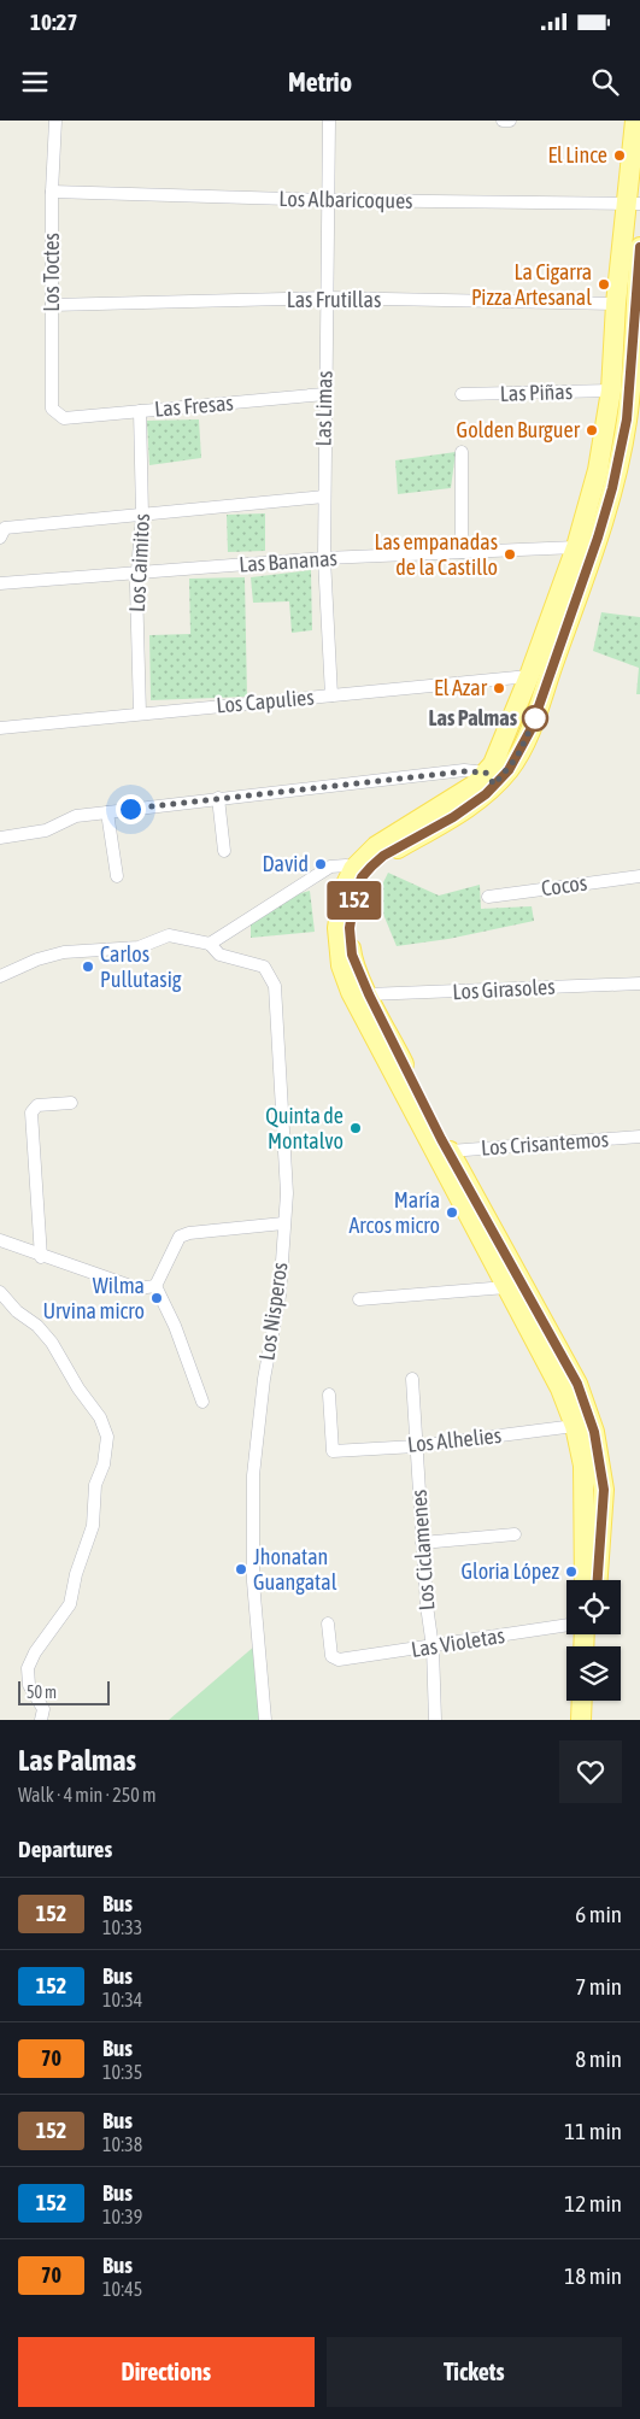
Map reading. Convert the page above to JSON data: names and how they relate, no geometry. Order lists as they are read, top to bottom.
{
  "streets": {
    "street": [
      "Los Albaricoques",
      "Los Toctes",
      "Las Frutillas",
      "Las Piñas",
      "Las Fresas",
      "Las Limas",
      "Las Bananas",
      "Los Caimitos",
      "Los Capulies",
      "Cocos",
      "Los Girasoles",
      "Los Crisantemos",
      "Los Nisperos",
      "Los Alhelies",
      "Los Ciclamenes",
      "Las Violetas"
    ]
  },
  "crossings": [
    ["Los Albaricoques", "Los Toctes"],
    ["Los Albaricoques", "Las Limas"],
    ["Los Toctes", "Las Frutillas"],
    ["Los Toctes", "Las Fresas"],
    ["Las Frutillas", "Las Limas"],
    ["Las Fresas", "Las Limas"],
    ["Las Fresas", "Los Caimitos"],
    ["Las Limas", "Las Bananas"],
    ["Las Limas", "Los Capulies"],
    ["Las Bananas", "Los Caimitos"],
    ["Los Caimitos", "Los Capulies"],
    ["Los Alhelies", "Los Ciclamenes"],
    ["Los Ciclamenes", "Las Violetas"]
  ],
  "places": [
    "El Lince",
    "La Cigarra Pizza Artesanal",
    "Golden Burguer",
    "Las empanadas de la Castillo",
    "El Azar",
    "Las Palmas",
    "David",
    "Carlos Pullutasig",
    "Quinta de Montalvo",
    "María Arcos micro",
    "Wilma Urvina micro",
    "Jhonatan Guangatal",
    "Gloria López"
  ],
  "lines": ["bus line 152"],
  "scale_bar": "50 m",
  "page": {
    "status": "10:27",
    "header": "Metrio",
    "on_map": "152",
    "scale": "50 m",
    "heading": [
      ["Las Palmas", "Walk · 4 min · 250 m"],
      "Departures"
    ],
    "list": [
      {
        "mark": "152",
        "name": "Bus",
        "note": "10:33",
        "value": "6 min"
      },
      {
        "mark": "152",
        "name": "Bus",
        "note": "10:34",
        "value": "7 min"
      },
      {
        "mark": "70",
        "name": "Bus",
        "note": "10:35",
        "value": "8 min"
      },
      {
        "mark": "152",
        "name": "Bus",
        "note": "10:38",
        "value": "11 min"
      },
      {
        "mark": "152",
        "name": "Bus",
        "note": "10:39",
        "value": "12 min"
      },
      {
        "mark": "70",
        "name": "Bus",
        "note": "10:45",
        "value": "18 min"
      }
    ],
    "buttons": ["Directions", "Tickets"]
  }
}
